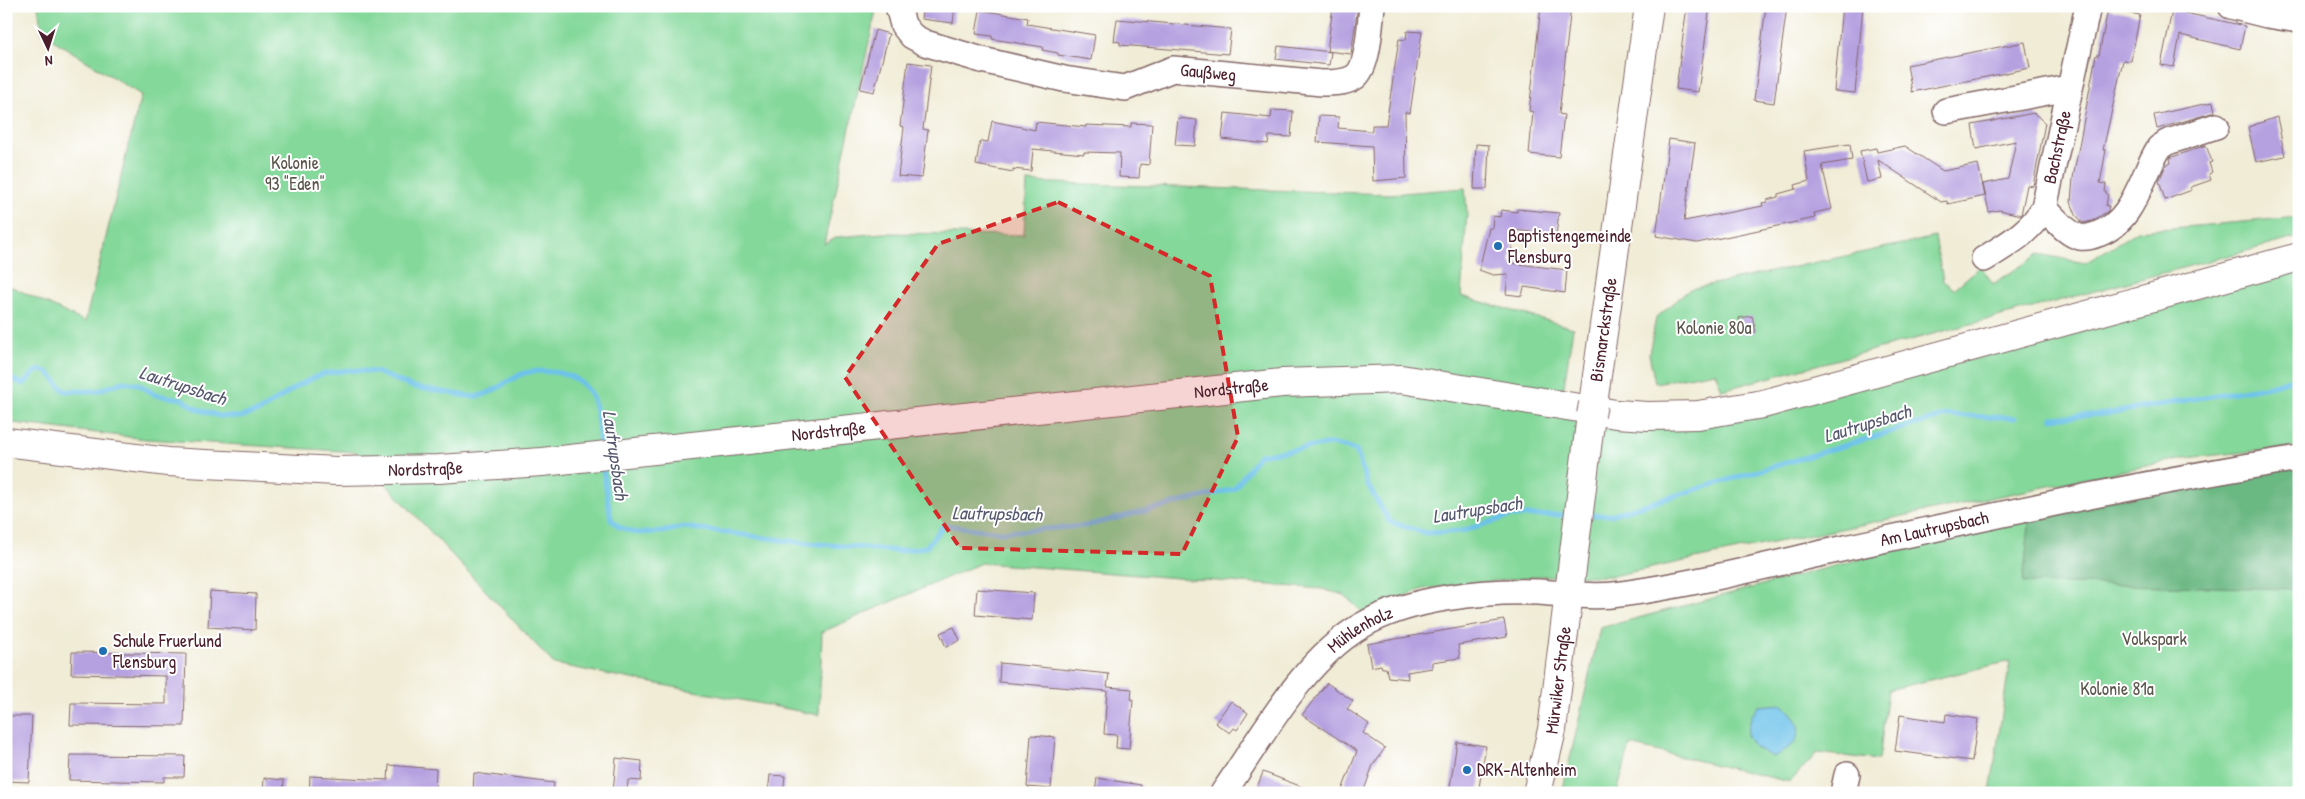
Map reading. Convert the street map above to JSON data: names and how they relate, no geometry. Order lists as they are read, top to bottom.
{
  "streets": {
    "main road": ["Bismarckstraße", "Nordstraße", "Mürwiker Straße"],
    "street": [
      "Gaußweg",
      "Bachstraße",
      "Am Lautrupsbach",
      "Mühlenholz"
    ]
  },
  "crossings": [
    ["Bismarckstraße", "Am Lautrupsbach"],
    ["Bismarckstraße", "Mühlenholz"],
    ["Bismarckstraße", "Mürwiker Straße"],
    ["Am Lautrupsbach", "Mühlenholz"],
    ["Am Lautrupsbach", "Mürwiker Straße"],
    ["Mühlenholz", "Mürwiker Straße"]
  ],
  "water": ["Lautrupsbach"],
  "parks": [
    "Kolonie 93 \"Eden\"",
    "Kolonie 80a",
    "Volkspark",
    "Kolonie 81a"
  ],
  "places": ["Baptistengemeinde Flensburg", "Schule Fruerlund Flensburg", "DRK-Altenheim"],
  "north": "bottom"
}
